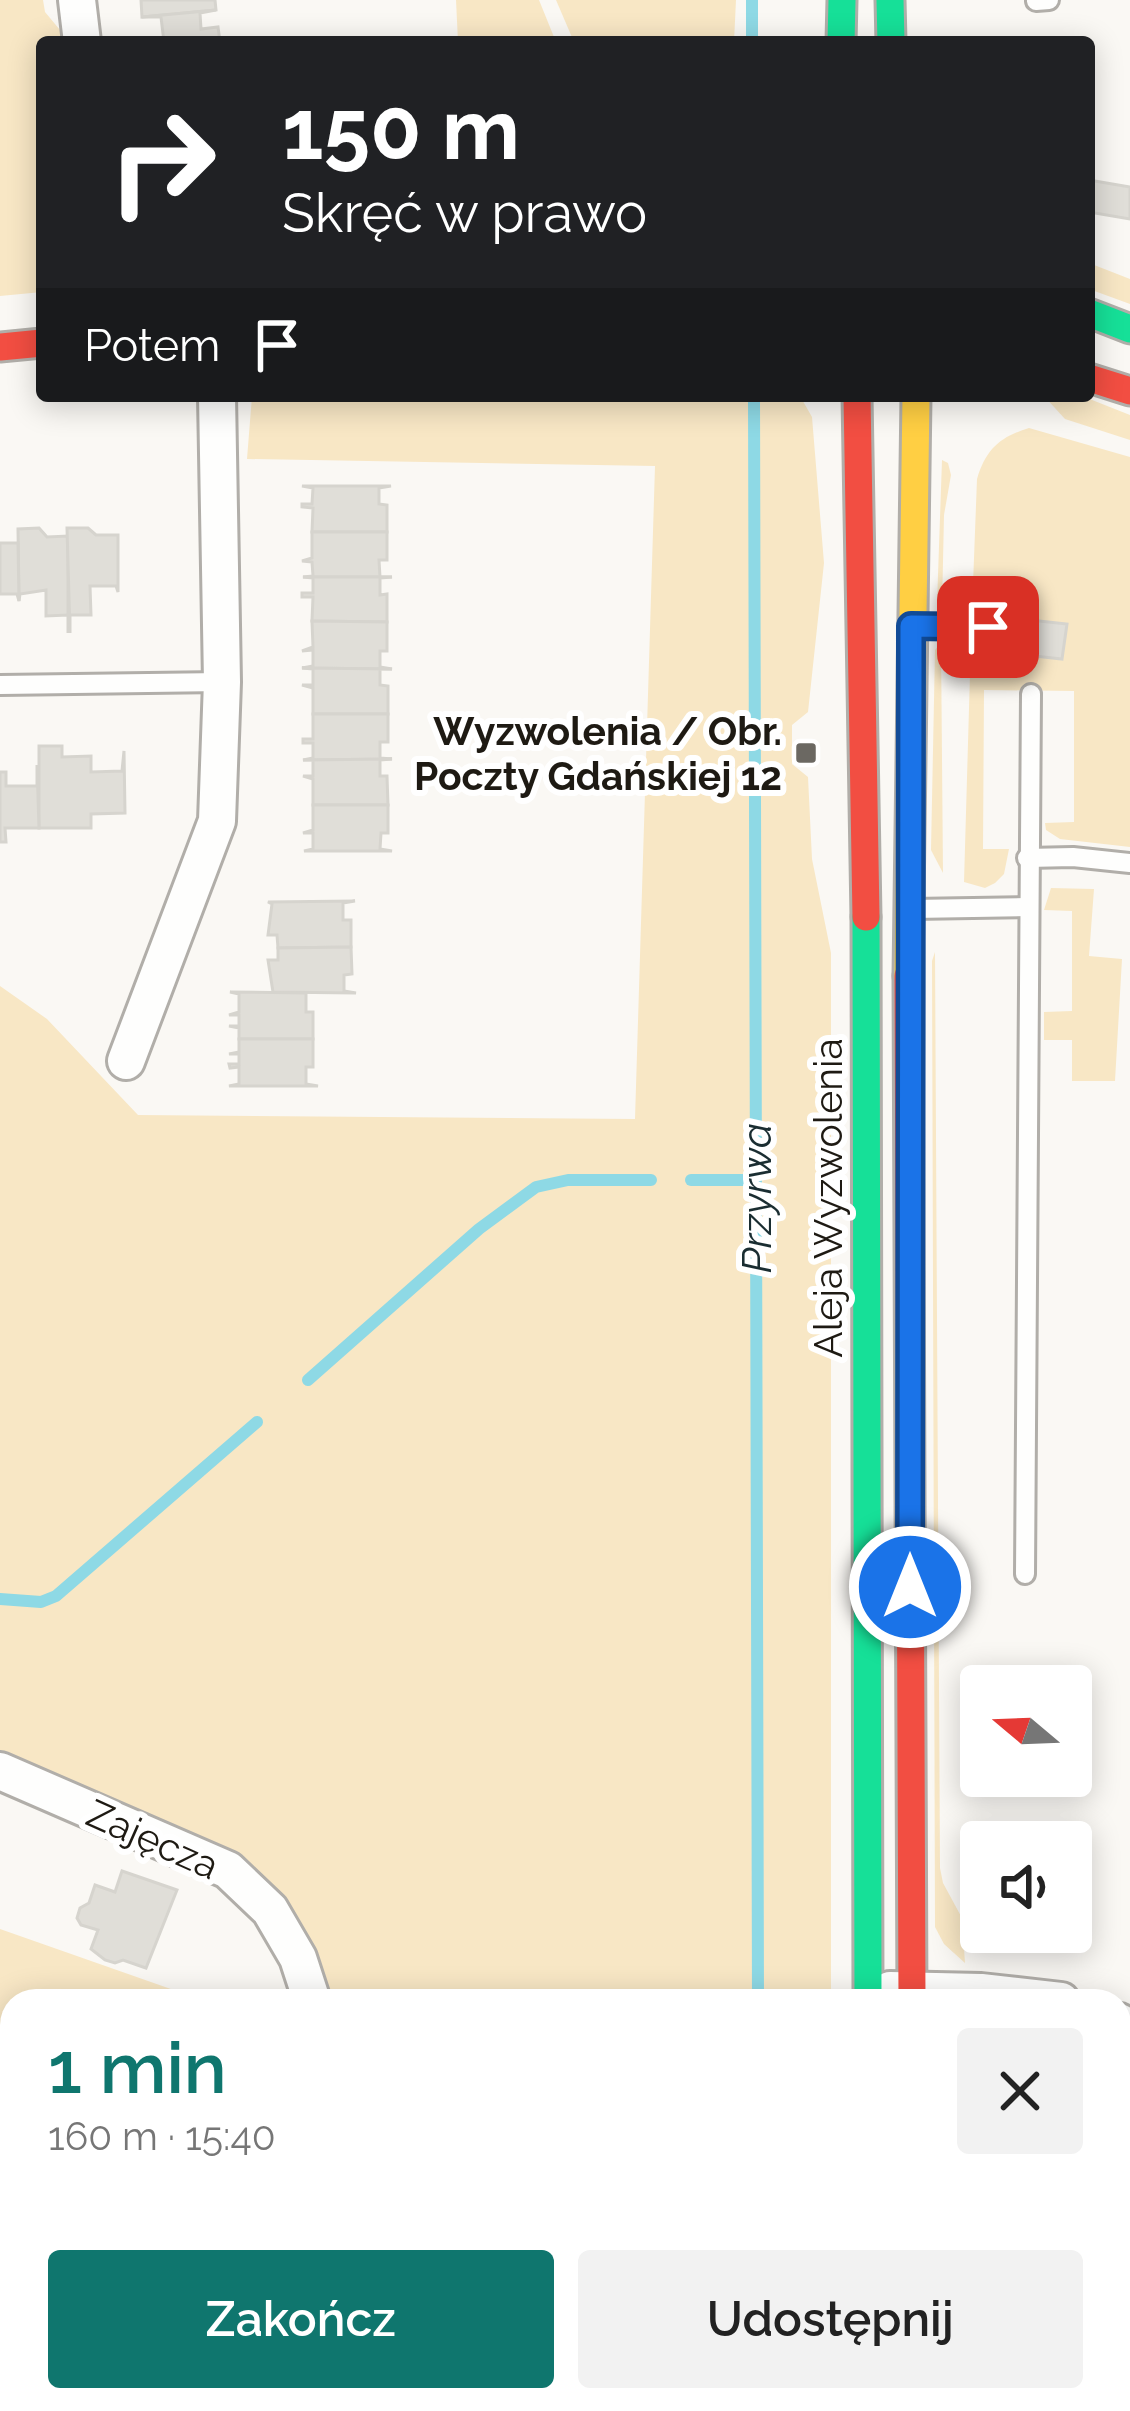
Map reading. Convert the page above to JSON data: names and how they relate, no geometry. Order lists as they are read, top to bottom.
{
  "streets": {
    "main road": ["Aleja Wyzwolenia"],
    "street": ["Zajęcza"]
  },
  "water": ["Przyrwa"],
  "places": {
    "transit": ["Wyzwolenia / Obr. Poczty Gdańskiej 12"]
  },
  "north": "left",
  "page": {
    "turn": ["150 m", "Skręć w prawo"],
    "then": "Potem",
    "heading": ["1 min", "160 m · 15:40"],
    "buttons": ["Zakończ", "Udostępnij"]
  }
}
